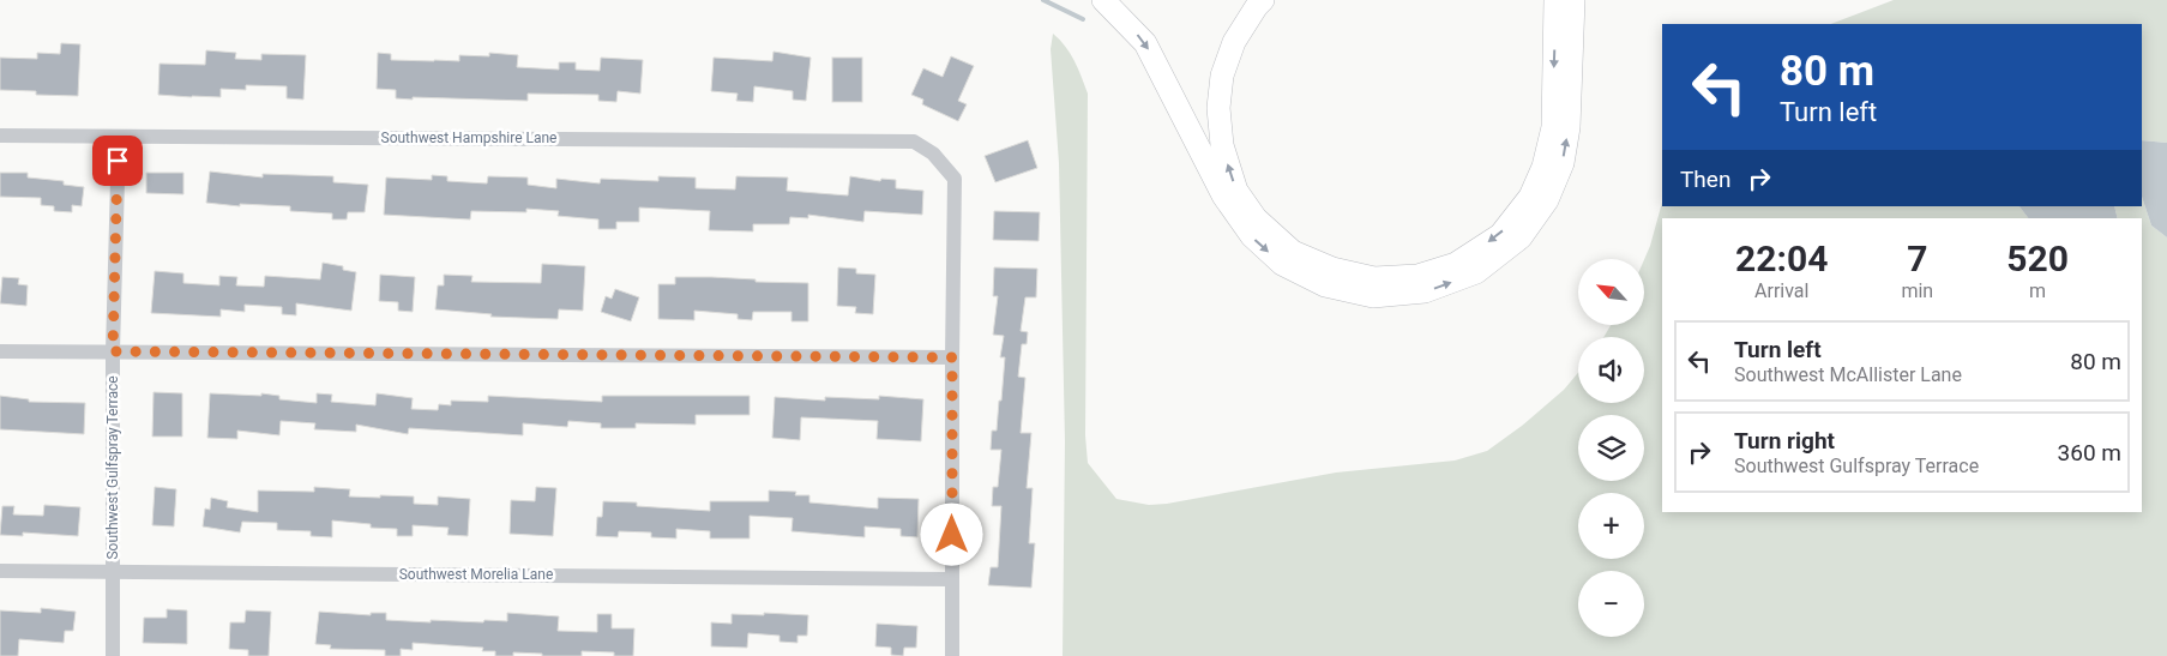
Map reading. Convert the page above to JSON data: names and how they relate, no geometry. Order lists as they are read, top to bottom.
{
  "streets": {
    "street": ["Southwest Hampshire Lane", "Southwest Gulfspray Terrace", "Southwest Morelia Lane"]
  },
  "crossings": [
    ["Southwest Hampshire Lane", "Southwest Gulfspray Terrace"],
    ["Southwest Gulfspray Terrace", "Southwest Morelia Lane"]
  ],
  "north": "top left",
  "page": {
    "turn": ["80 m", "Turn left"],
    "then": "Then",
    "eta": [
      "22:04",
      "Arrival",
      "7",
      "min",
      "520",
      "m"
    ],
    "map_buttons": ["+", "−"],
    "list": [
      {
        "name": "Turn left",
        "note": "Southwest McAllister Lane",
        "value": "80 m"
      },
      {
        "name": "Turn right",
        "note": "Southwest Gulfspray Terrace",
        "value": "360 m"
      }
    ]
  }
}
